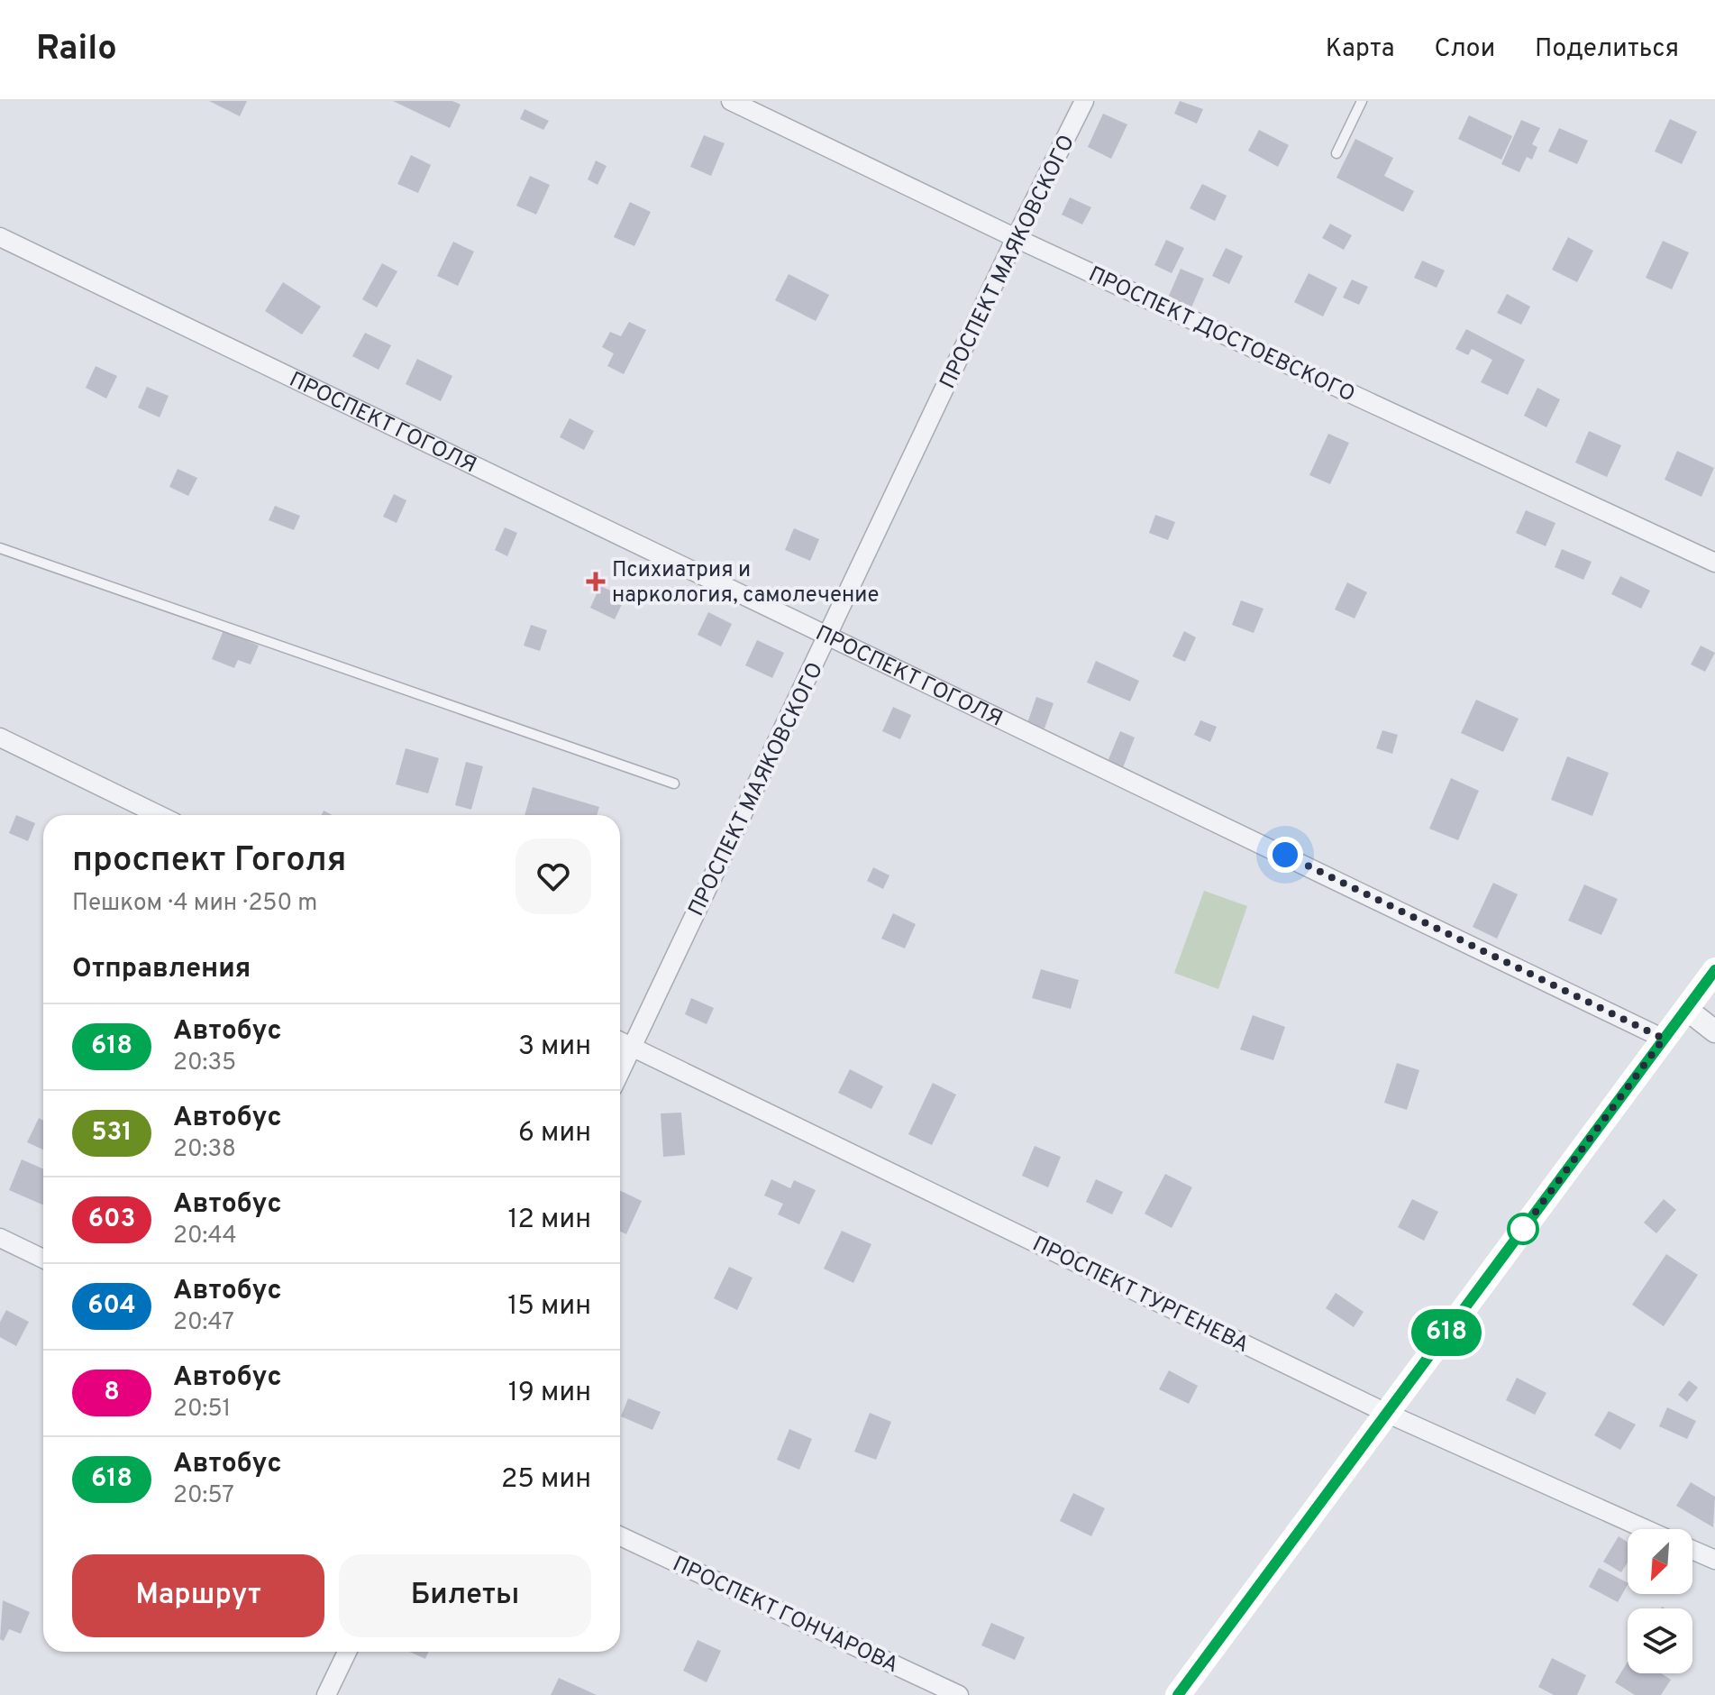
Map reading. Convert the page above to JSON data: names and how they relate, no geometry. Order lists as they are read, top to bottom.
{
  "streets": {
    "street": [
      "ПРОСПЕКТ МАЯКОВСКОГО",
      "ПРОСПЕКТ ДОСТОЕВСКОГО",
      "ПРОСПЕКТ ГОГОЛЯ",
      "ПРОСПЕКТ ТУРГЕНЕВА",
      "ПРОСПЕКТ ГОНЧАРОВА"
    ]
  },
  "crossings": [
    ["ПРОСПЕКТ МАЯКОВСКОГО", "ПРОСПЕКТ ДОСТОЕВСКОГО"],
    ["ПРОСПЕКТ МАЯКОВСКОГО", "ПРОСПЕКТ ГОГОЛЯ"],
    ["ПРОСПЕКТ МАЯКОВСКОГО", "ПРОСПЕКТ ТУРГЕНЕВА"]
  ],
  "places": {
    "health": ["Психиатрия и наркология, самолечение"]
  },
  "lines": ["bus line 618"],
  "north": "bottom left",
  "page": {
    "header": "Railo",
    "nav": ["Карта", "Слои", "Поделиться"],
    "on_map": "618",
    "heading": [
      ["проспект Гоголя", "Пешком · 4 мин · 250 m"],
      "Отправления"
    ],
    "list": [
      {
        "mark": "618",
        "name": "Автобус",
        "note": "20:35",
        "value": "3 мин"
      },
      {
        "mark": "531",
        "name": "Автобус",
        "note": "20:38",
        "value": "6 мин"
      },
      {
        "mark": "603",
        "name": "Автобус",
        "note": "20:44",
        "value": "12 мин"
      },
      {
        "mark": "604",
        "name": "Автобус",
        "note": "20:47",
        "value": "15 мин"
      },
      {
        "mark": "8",
        "name": "Автобус",
        "note": "20:51",
        "value": "19 мин"
      },
      {
        "mark": "618",
        "name": "Автобус",
        "note": "20:57",
        "value": "25 мин"
      }
    ],
    "buttons": ["Маршрут", "Билеты"]
  }
}
